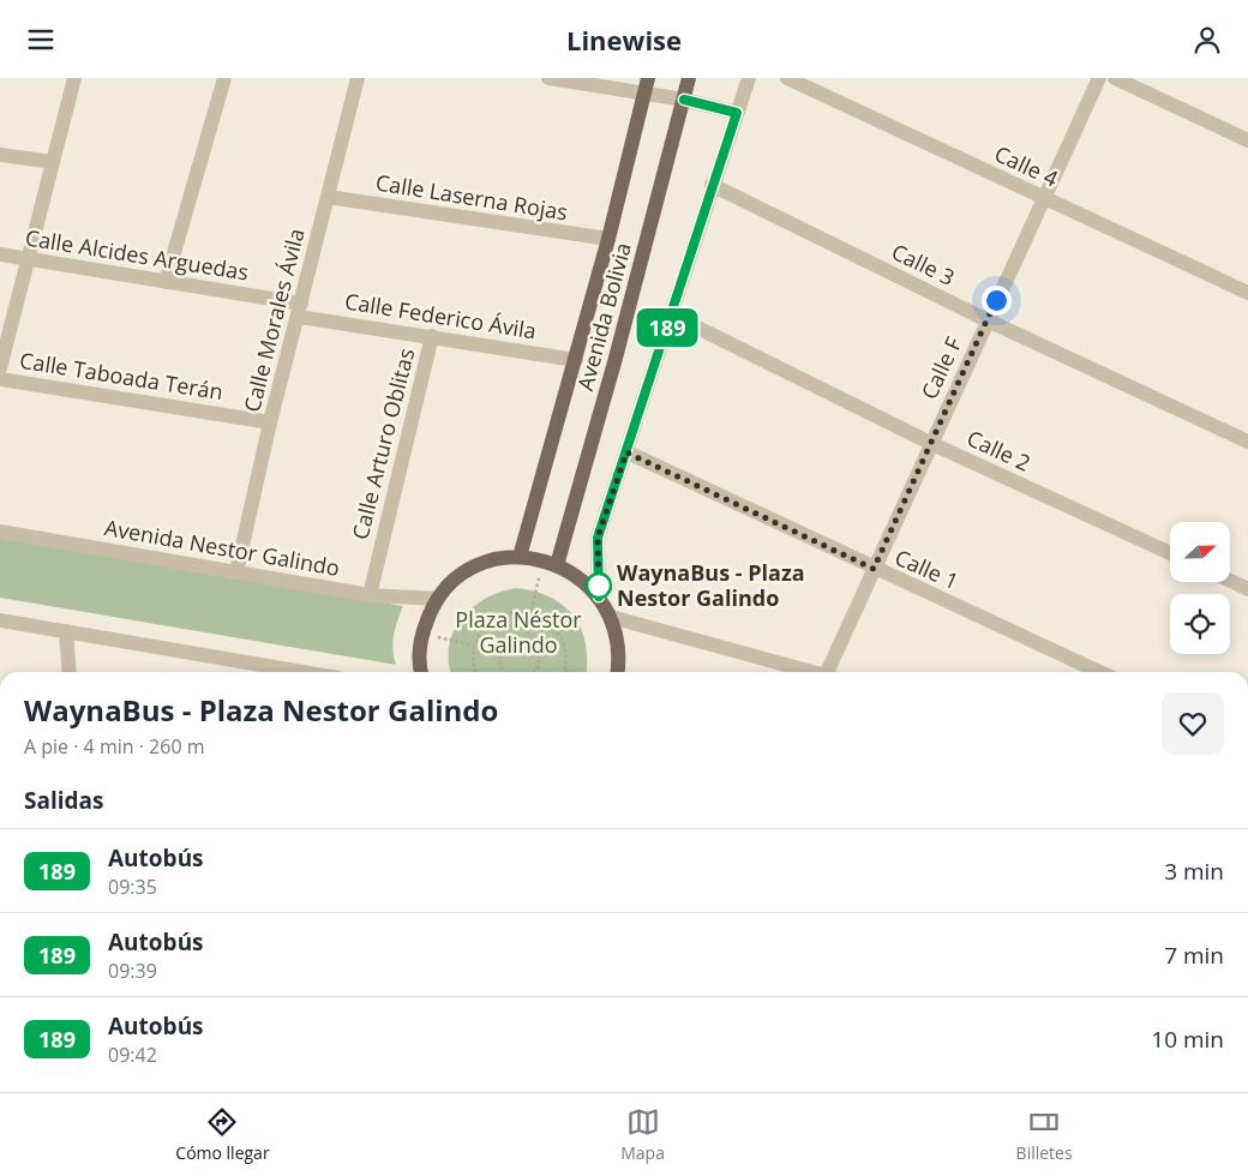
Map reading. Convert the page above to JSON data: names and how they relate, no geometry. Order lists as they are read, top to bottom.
{
  "streets": {
    "main road": ["Avenida Bolivia"],
    "street": [
      "Calle 4",
      "Calle Laserna Rojas",
      "Calle Alcides Arguedas",
      "Calle 3",
      "Calle Federico Ávila",
      "Calle Morales Ávila",
      "Calle F",
      "Calle Taboada Terán",
      "Calle Arturo Oblitas",
      "Calle 2",
      "Avenida Nestor Galindo",
      "Calle 1"
    ]
  },
  "crossings": [
    ["Calle 4", "Calle F"],
    ["Calle Laserna Rojas", "Avenida Bolivia"],
    ["Calle Laserna Rojas", "Calle Morales Ávila"],
    ["Calle Alcides Arguedas", "Calle Federico Ávila"],
    ["Calle Alcides Arguedas", "Calle Morales Ávila"],
    ["Calle 3", "Calle F"],
    ["Calle Federico Ávila", "Avenida Bolivia"],
    ["Calle Federico Ávila", "Calle Morales Ávila"],
    ["Calle Federico Ávila", "Calle Arturo Oblitas"],
    ["Calle Morales Ávila", "Calle Taboada Terán"],
    ["Calle Morales Ávila", "Avenida Nestor Galindo"],
    ["Calle F", "Calle 2"],
    ["Calle F", "Calle 1"],
    ["Calle Arturo Oblitas", "Avenida Nestor Galindo"]
  ],
  "parks": ["Plaza Néstor Galindo"],
  "places": ["WaynaBus - Plaza Nestor Galindo"],
  "lines": ["bus line 189"],
  "north": "right",
  "page": {
    "header": "Linewise",
    "on_map": "189",
    "heading": [
      ["WaynaBus - Plaza Nestor Galindo", "A pie · 4 min · 260 m"],
      "Salidas"
    ],
    "list": [
      {
        "mark": "189",
        "name": "Autobús",
        "note": "09:35",
        "value": "3 min"
      },
      {
        "mark": "189",
        "name": "Autobús",
        "note": "09:39",
        "value": "7 min"
      },
      {
        "mark": "189",
        "name": "Autobús",
        "note": "09:42",
        "value": "10 min"
      }
    ],
    "tabs": ["Cómo llegar", "Mapa", "Billetes"]
  }
}
